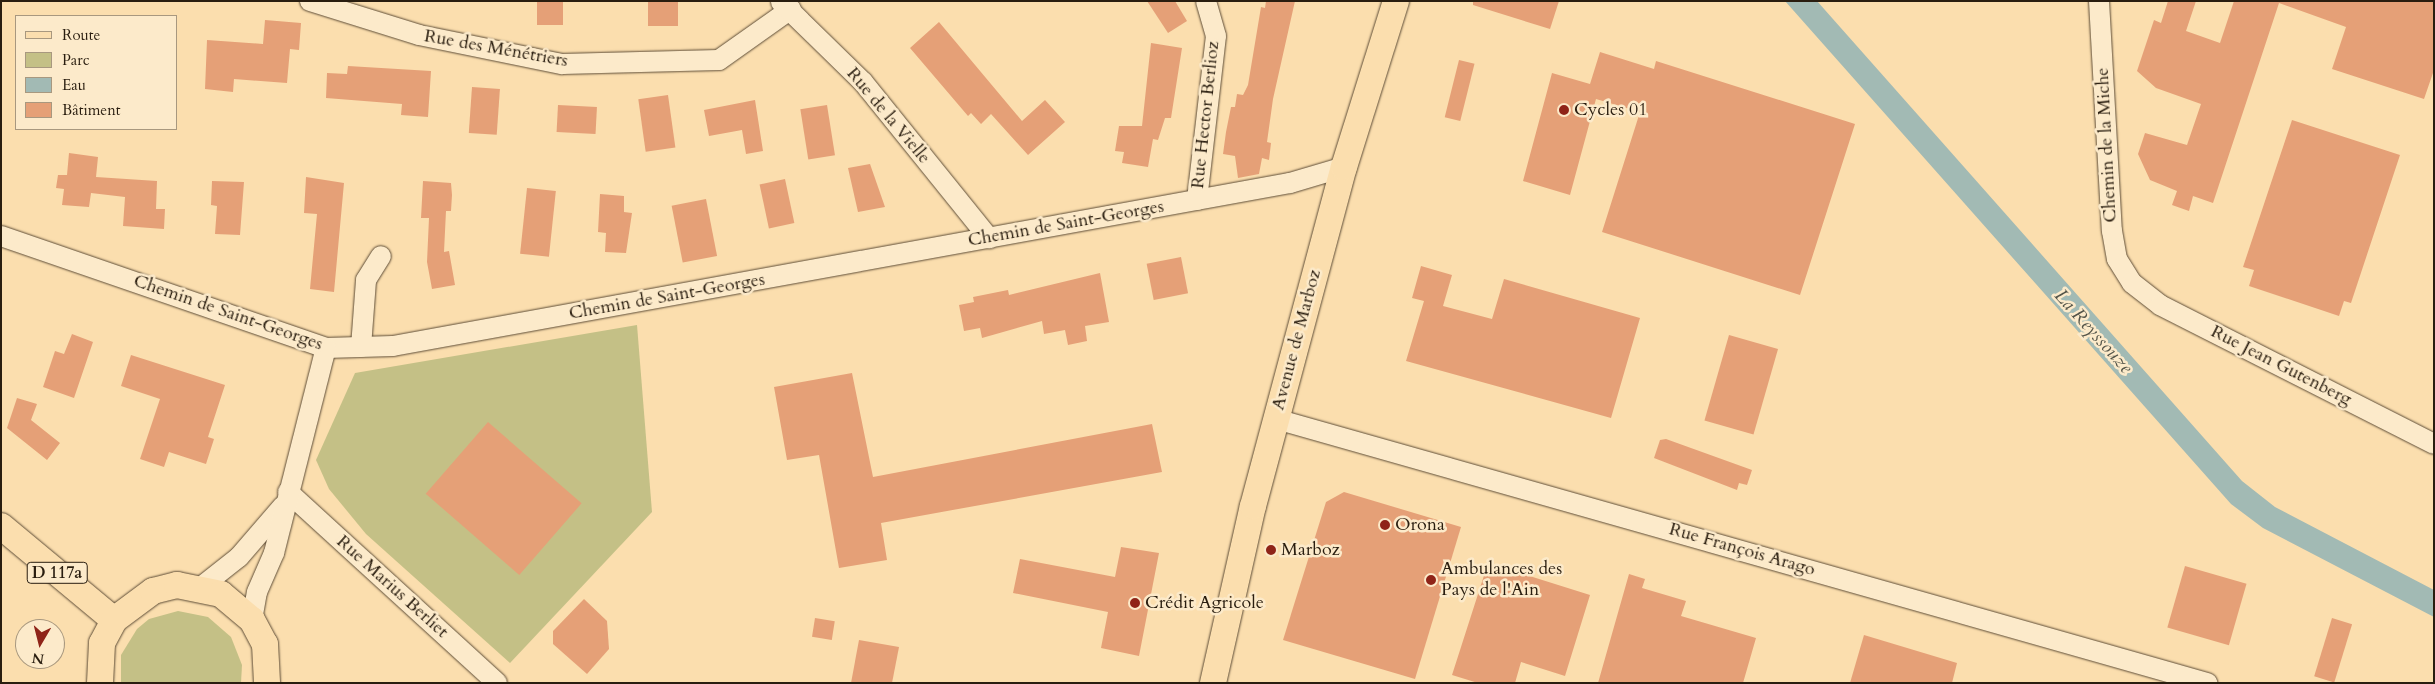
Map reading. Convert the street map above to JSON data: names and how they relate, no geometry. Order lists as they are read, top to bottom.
{
  "streets": {
    "main road": ["Avenue de Marboz", "D 117a"],
    "street": [
      "Rue des Ménétriers",
      "Rue Hector Berlioz",
      "Rue de la Vielle",
      "Chemin de la Miche",
      "Chemin de Saint-Georges",
      "Rue Jean Gutenberg",
      "Rue François Arago",
      "Rue Marius Berliet"
    ]
  },
  "crossings": [
    ["Rue des Ménétriers", "Rue de la Vielle"],
    ["Rue Hector Berlioz", "Chemin de Saint-Georges"],
    ["Rue de la Vielle", "Chemin de Saint-Georges"],
    ["Chemin de la Miche", "Rue Jean Gutenberg"],
    ["Chemin de Saint-Georges", "Avenue de Marboz"],
    ["Avenue de Marboz", "Rue François Arago"]
  ],
  "water": ["La Reyssouze"],
  "places": [
    "Cycles 01",
    "Orona",
    "Marboz",
    "Ambulances des Pays de l'Ain",
    "Crédit Agricole"
  ],
  "legend": [
    "Route",
    "Parc",
    "Eau",
    "Bâtiment"
  ],
  "north": "bottom"
}
